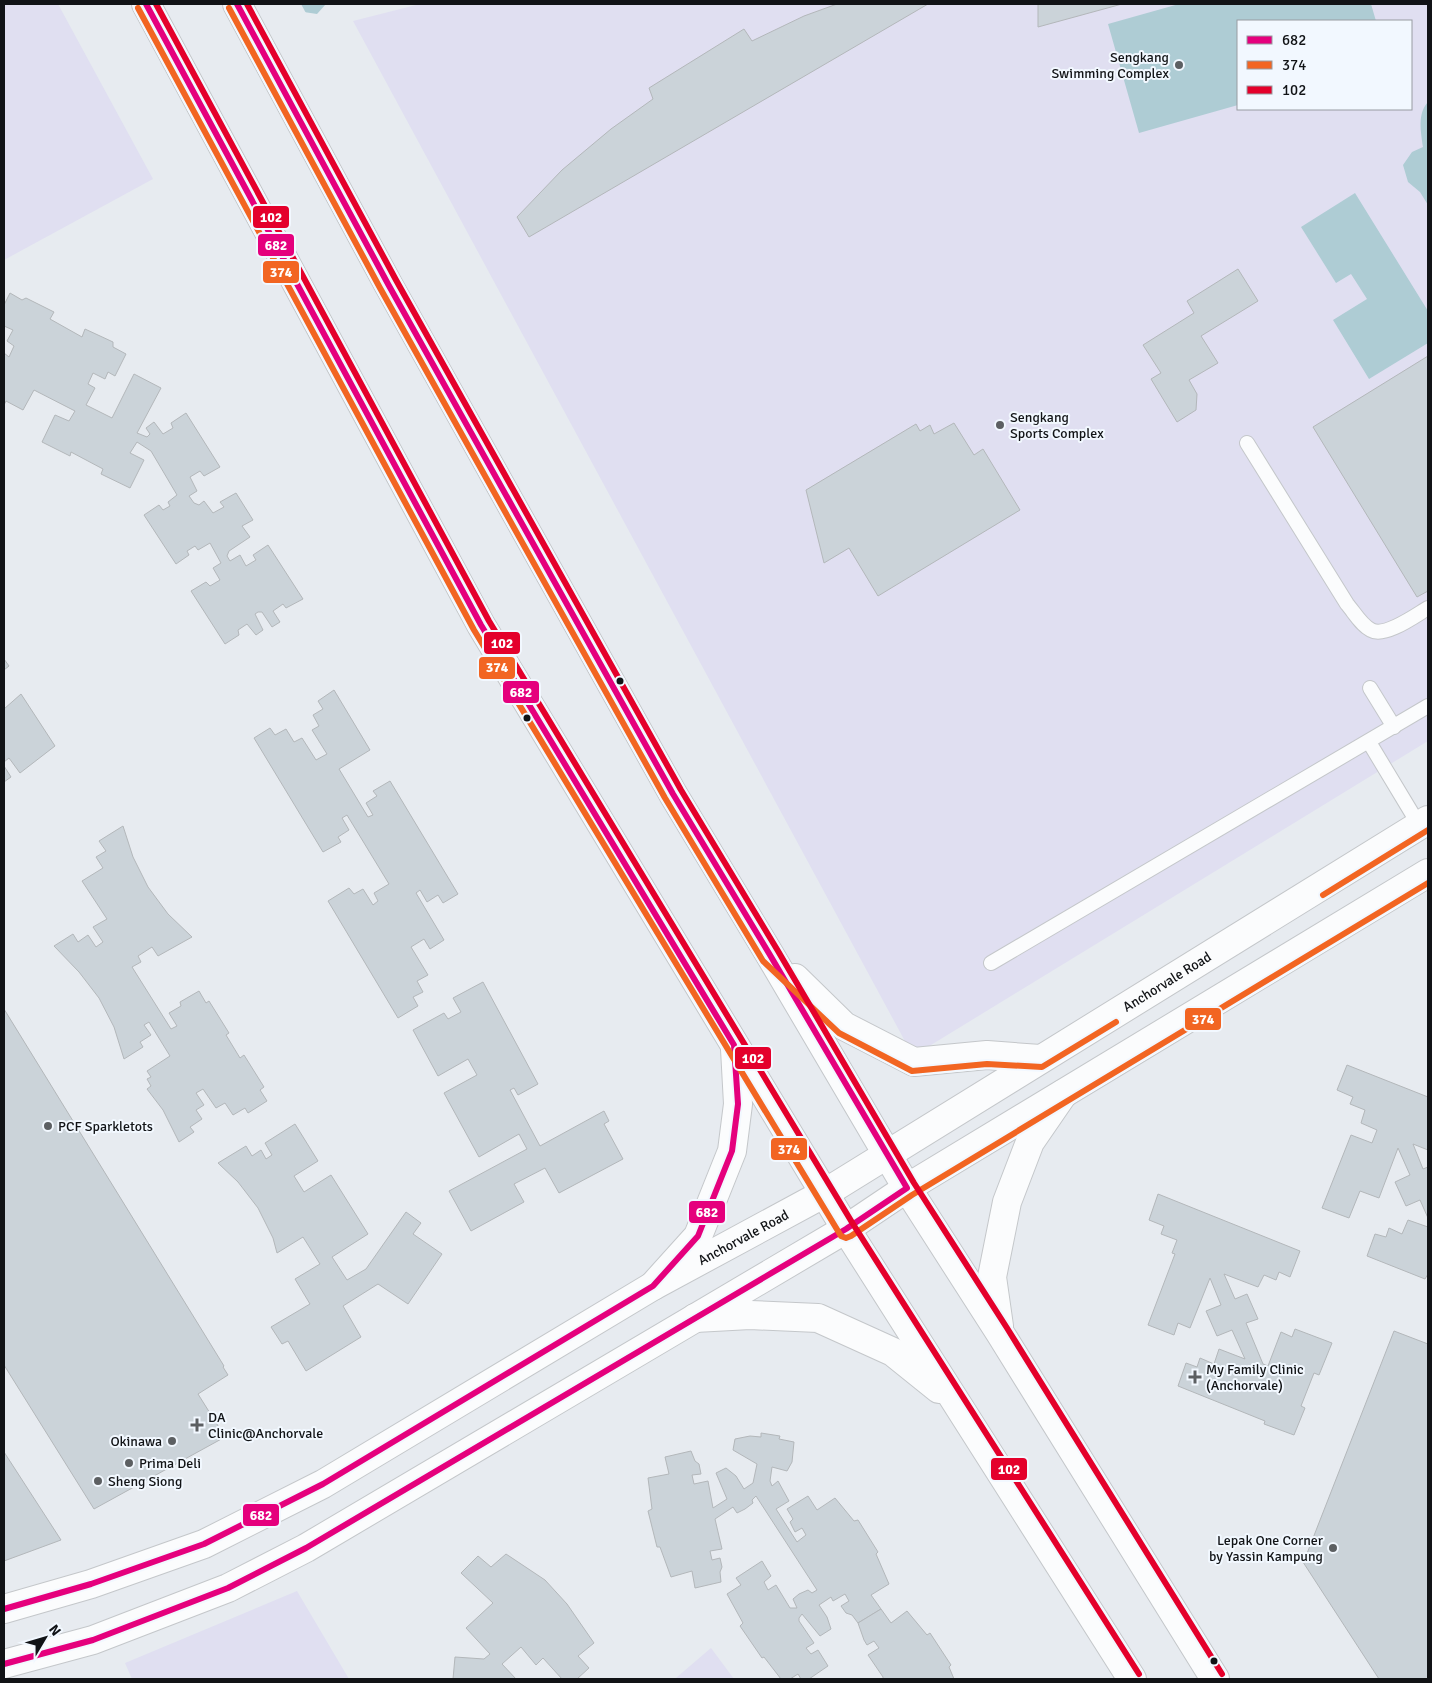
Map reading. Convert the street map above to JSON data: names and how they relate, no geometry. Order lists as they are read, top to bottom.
{
  "streets": {
    "main road": ["Anchorvale Road"]
  },
  "places": {
    "other": [
      "Sengkang Swimming Complex",
      "Sengkang Sports Complex",
      "PCF Sparkletots",
      "Okinawa",
      "Prima Deli",
      "Sheng Siong",
      "Lepak One Corner by Yassin Kampung"
    ],
    "health": ["My Family Clinic (Anchorvale)", "DA Clinic@Anchorvale"]
  },
  "lines": ["transit line 682", "transit line 102", "transit line 374"],
  "legend": ["682", "374", "102"],
  "north": "top right"
}
